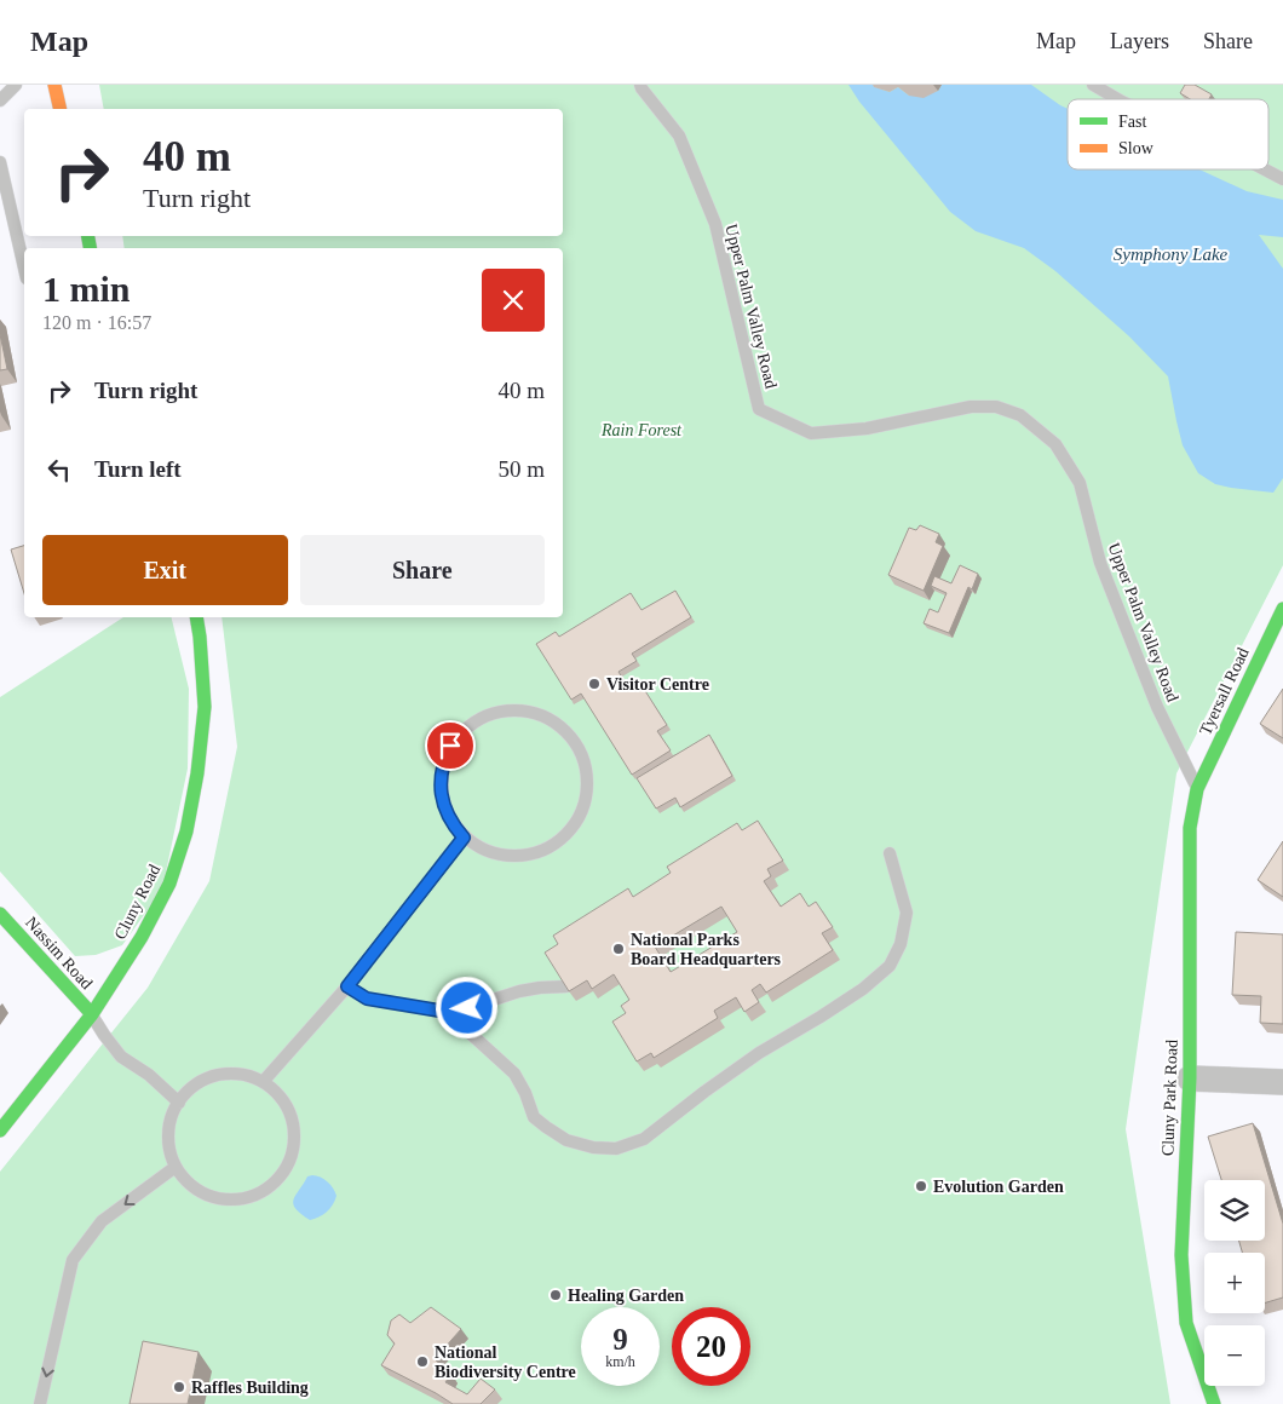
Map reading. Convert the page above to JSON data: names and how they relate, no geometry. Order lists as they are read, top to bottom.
{
  "streets": {
    "street": [
      "Tyersall Road",
      "Cluny Road",
      "Nassim Road",
      "Cluny Park Road"
    ],
    "lane": ["Upper Palm Valley Road"]
  },
  "crossings": [
    ["Upper Palm Valley Road", "Tyersall Road"],
    ["Upper Palm Valley Road", "Cluny Park Road"],
    ["Tyersall Road", "Cluny Park Road"],
    ["Cluny Road", "Nassim Road"]
  ],
  "water": ["Symphony Lake"],
  "parks": ["Rain Forest"],
  "places": [
    "Visitor Centre",
    "National Parks Board Headquarters",
    "Evolution Garden",
    "Healing Garden",
    "National Biodiversity Centre",
    "Raffles Building"
  ],
  "legend": ["Fast", "Slow"],
  "page": {
    "header": "Map",
    "nav": ["Map", "Layers", "Share"],
    "turn": ["40 m", "Turn right"],
    "heading": ["1 min", "120 m · 16:57"],
    "list": [
      {
        "name": "Turn right",
        "value": "40 m"
      },
      {
        "name": "Turn left",
        "value": "50 m"
      }
    ],
    "buttons": ["Exit", "Share"],
    "map_buttons": ["+", "−"],
    "speed": "9 km/h",
    "limit": "20"
  }
}
